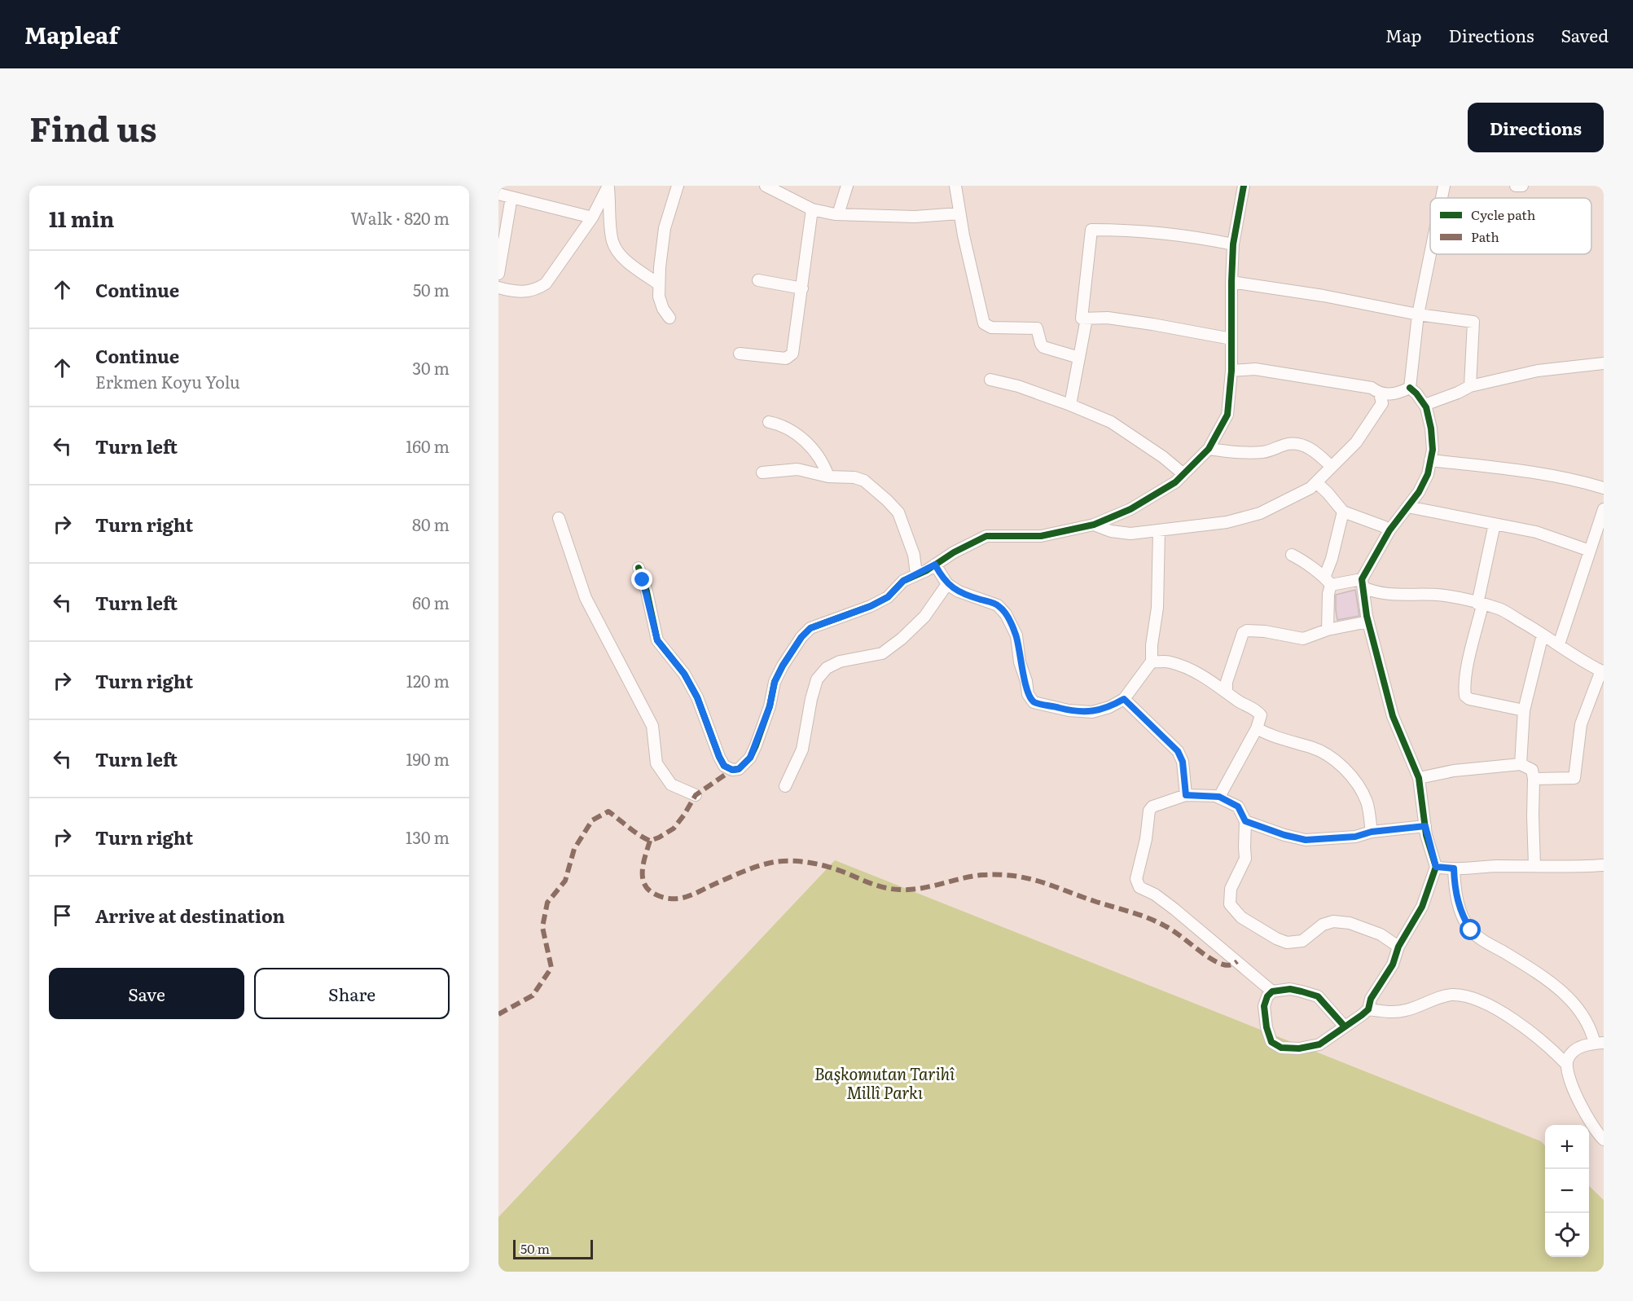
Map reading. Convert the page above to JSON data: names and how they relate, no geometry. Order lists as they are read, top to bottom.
{
  "parks": ["Başkomutan Tarihî Millî Parkı"],
  "legend": ["Cycle path", "Path"],
  "scale_bar": "50 m",
  "page": {
    "header": "Mapleaf",
    "nav": ["Map", "Directions", "Saved"],
    "title": "Find us",
    "buttons": [
      "Directions",
      ["Save", "Share"]
    ],
    "heading": ["11 min", "Walk · 820 m"],
    "list": [
      ["Continue", "50 m"],
      ["Continue", "Erkmen Koyu Yolu", "30 m"],
      ["Turn left", "160 m"],
      ["Turn right", "80 m"],
      ["Turn left", "60 m"],
      ["Turn right", "120 m"],
      ["Turn left", "190 m"],
      ["Turn right", "130 m"],
      "Arrive at destination"
    ],
    "map_buttons": ["+", "−"],
    "scale": "50 m"
  }
}
